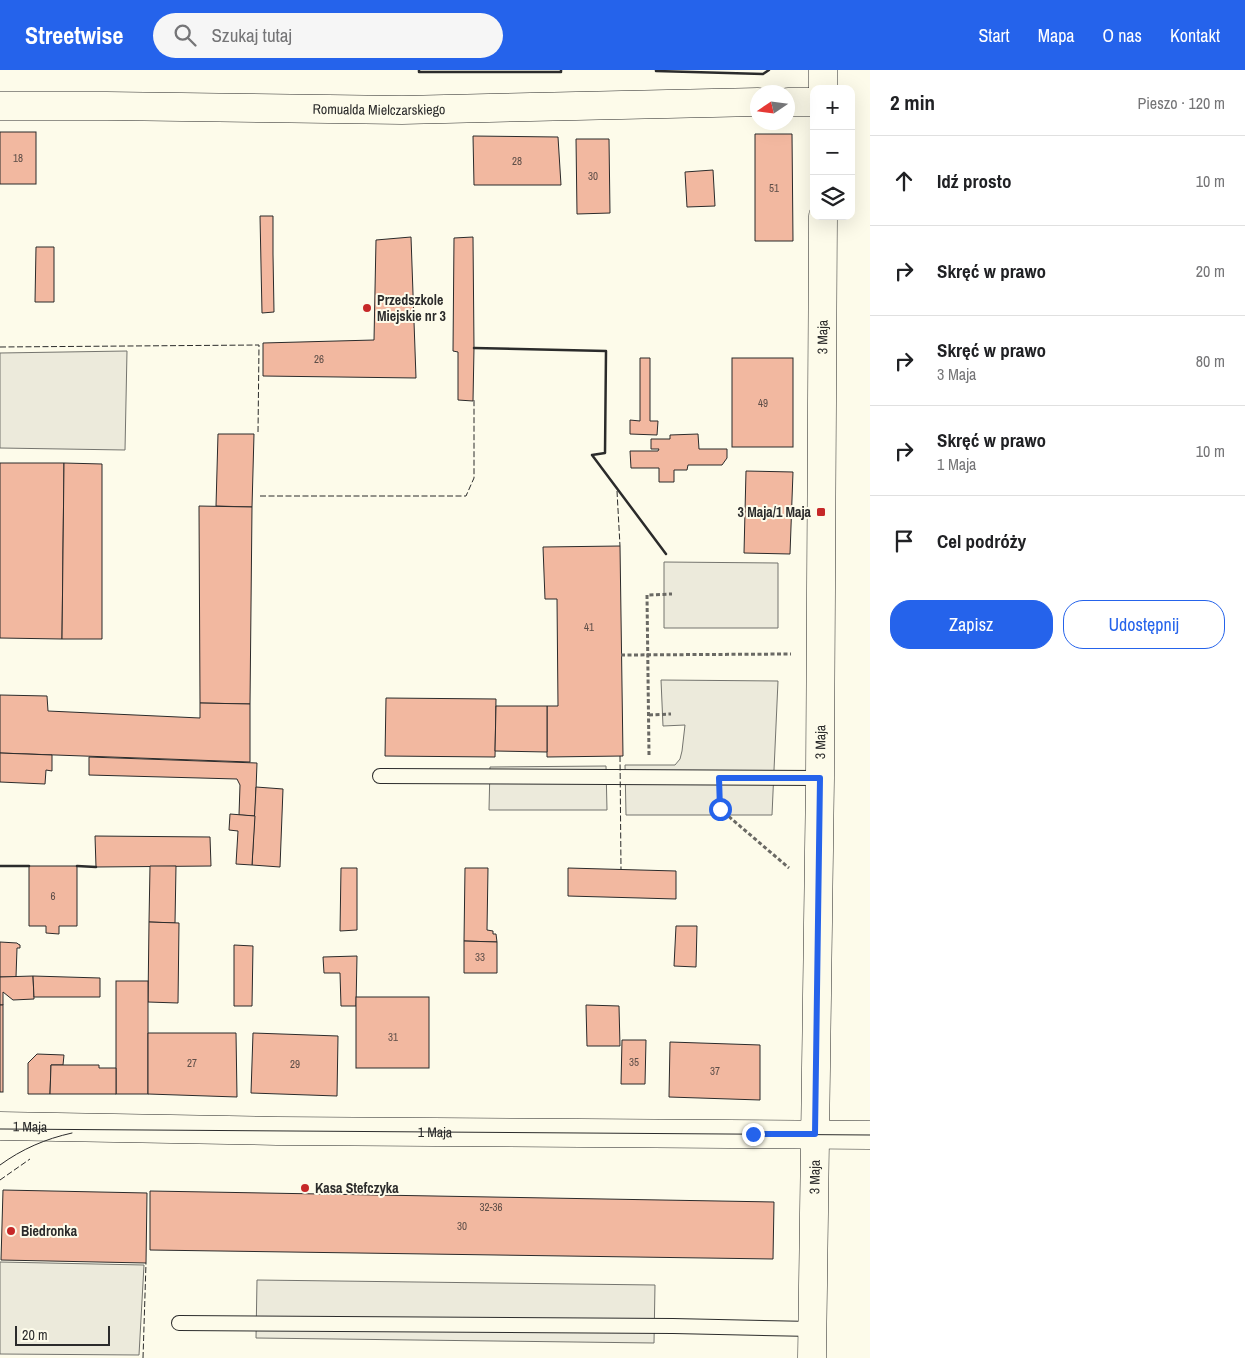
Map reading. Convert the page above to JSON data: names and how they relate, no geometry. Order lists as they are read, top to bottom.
{
  "streets": {
    "street": ["Romualda Mielczarskiego", "3 Maja", "1 Maja"]
  },
  "crossings": [
    ["3 Maja", "1 Maja"]
  ],
  "places": {
    "other": ["Przedszkole Miejskie nr 3", "Kasa Stefczyka", "Biedronka"],
    "transit": ["3 Maja/1 Maja"]
  },
  "house_numbers": [
    "18",
    "28",
    "30",
    "51",
    "26",
    "49",
    "41",
    "6",
    "33",
    "31",
    "35",
    "27",
    "29",
    "37",
    "32-36",
    "30"
  ],
  "scale_bar": "20 m",
  "north": "left",
  "page": {
    "header": "Streetwise",
    "search": "Szukaj tutaj",
    "nav": [
      "Start",
      "Mapa",
      "O nas",
      "Kontakt"
    ],
    "heading": ["2 min", "Pieszo · 120 m"],
    "map_buttons": ["+", "−"],
    "list": [
      ["Idź prosto", "10 m"],
      ["Skręć w prawo", "20 m"],
      ["Skręć w prawo", "3 Maja", "80 m"],
      ["Skręć w prawo", "1 Maja", "10 m"],
      "Cel podróży"
    ],
    "buttons": ["Zapisz", "Udostępnij"],
    "scale": "20 m"
  }
}
